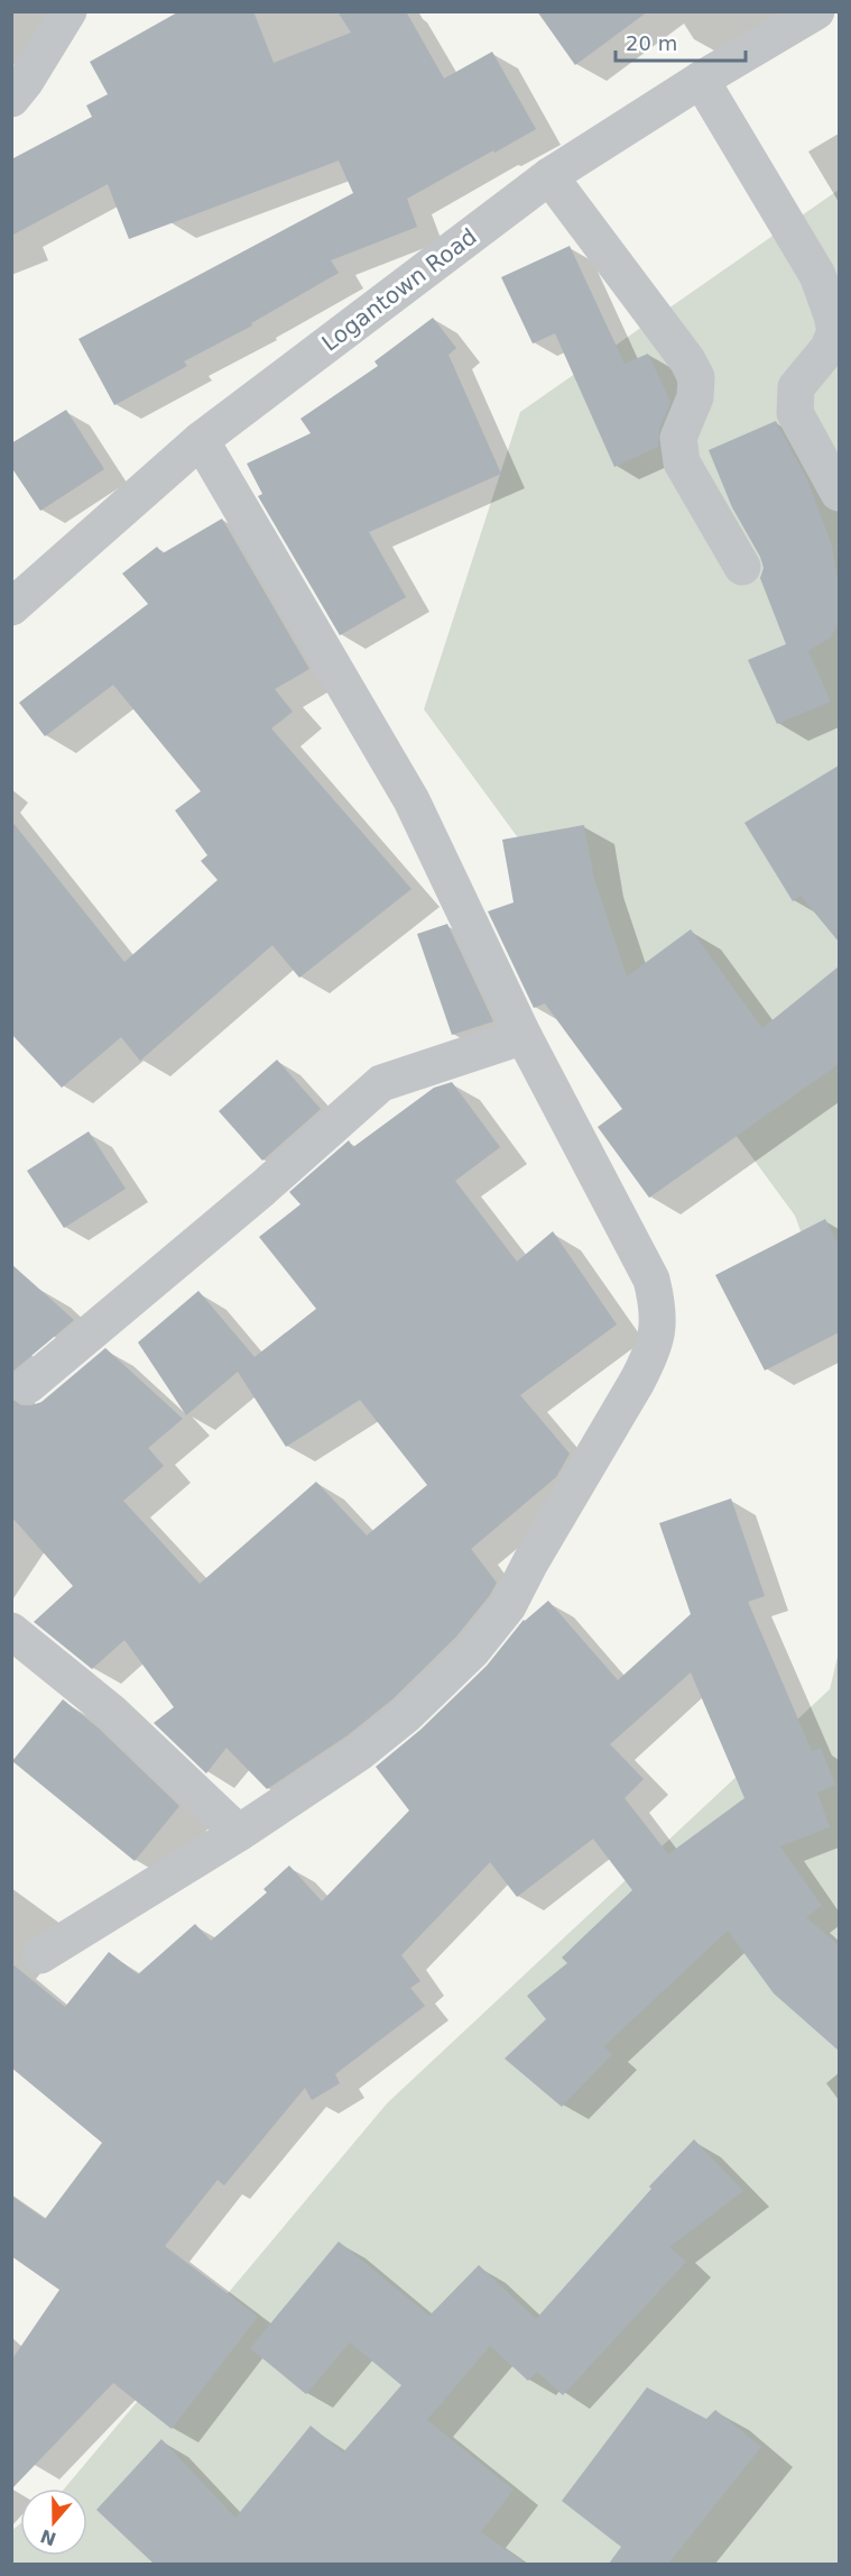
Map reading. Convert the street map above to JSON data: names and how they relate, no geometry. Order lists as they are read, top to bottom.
{
  "streets": {
    "street": ["Logantown Road"]
  },
  "scale_bar": "20 m",
  "north": "bottom"
}
